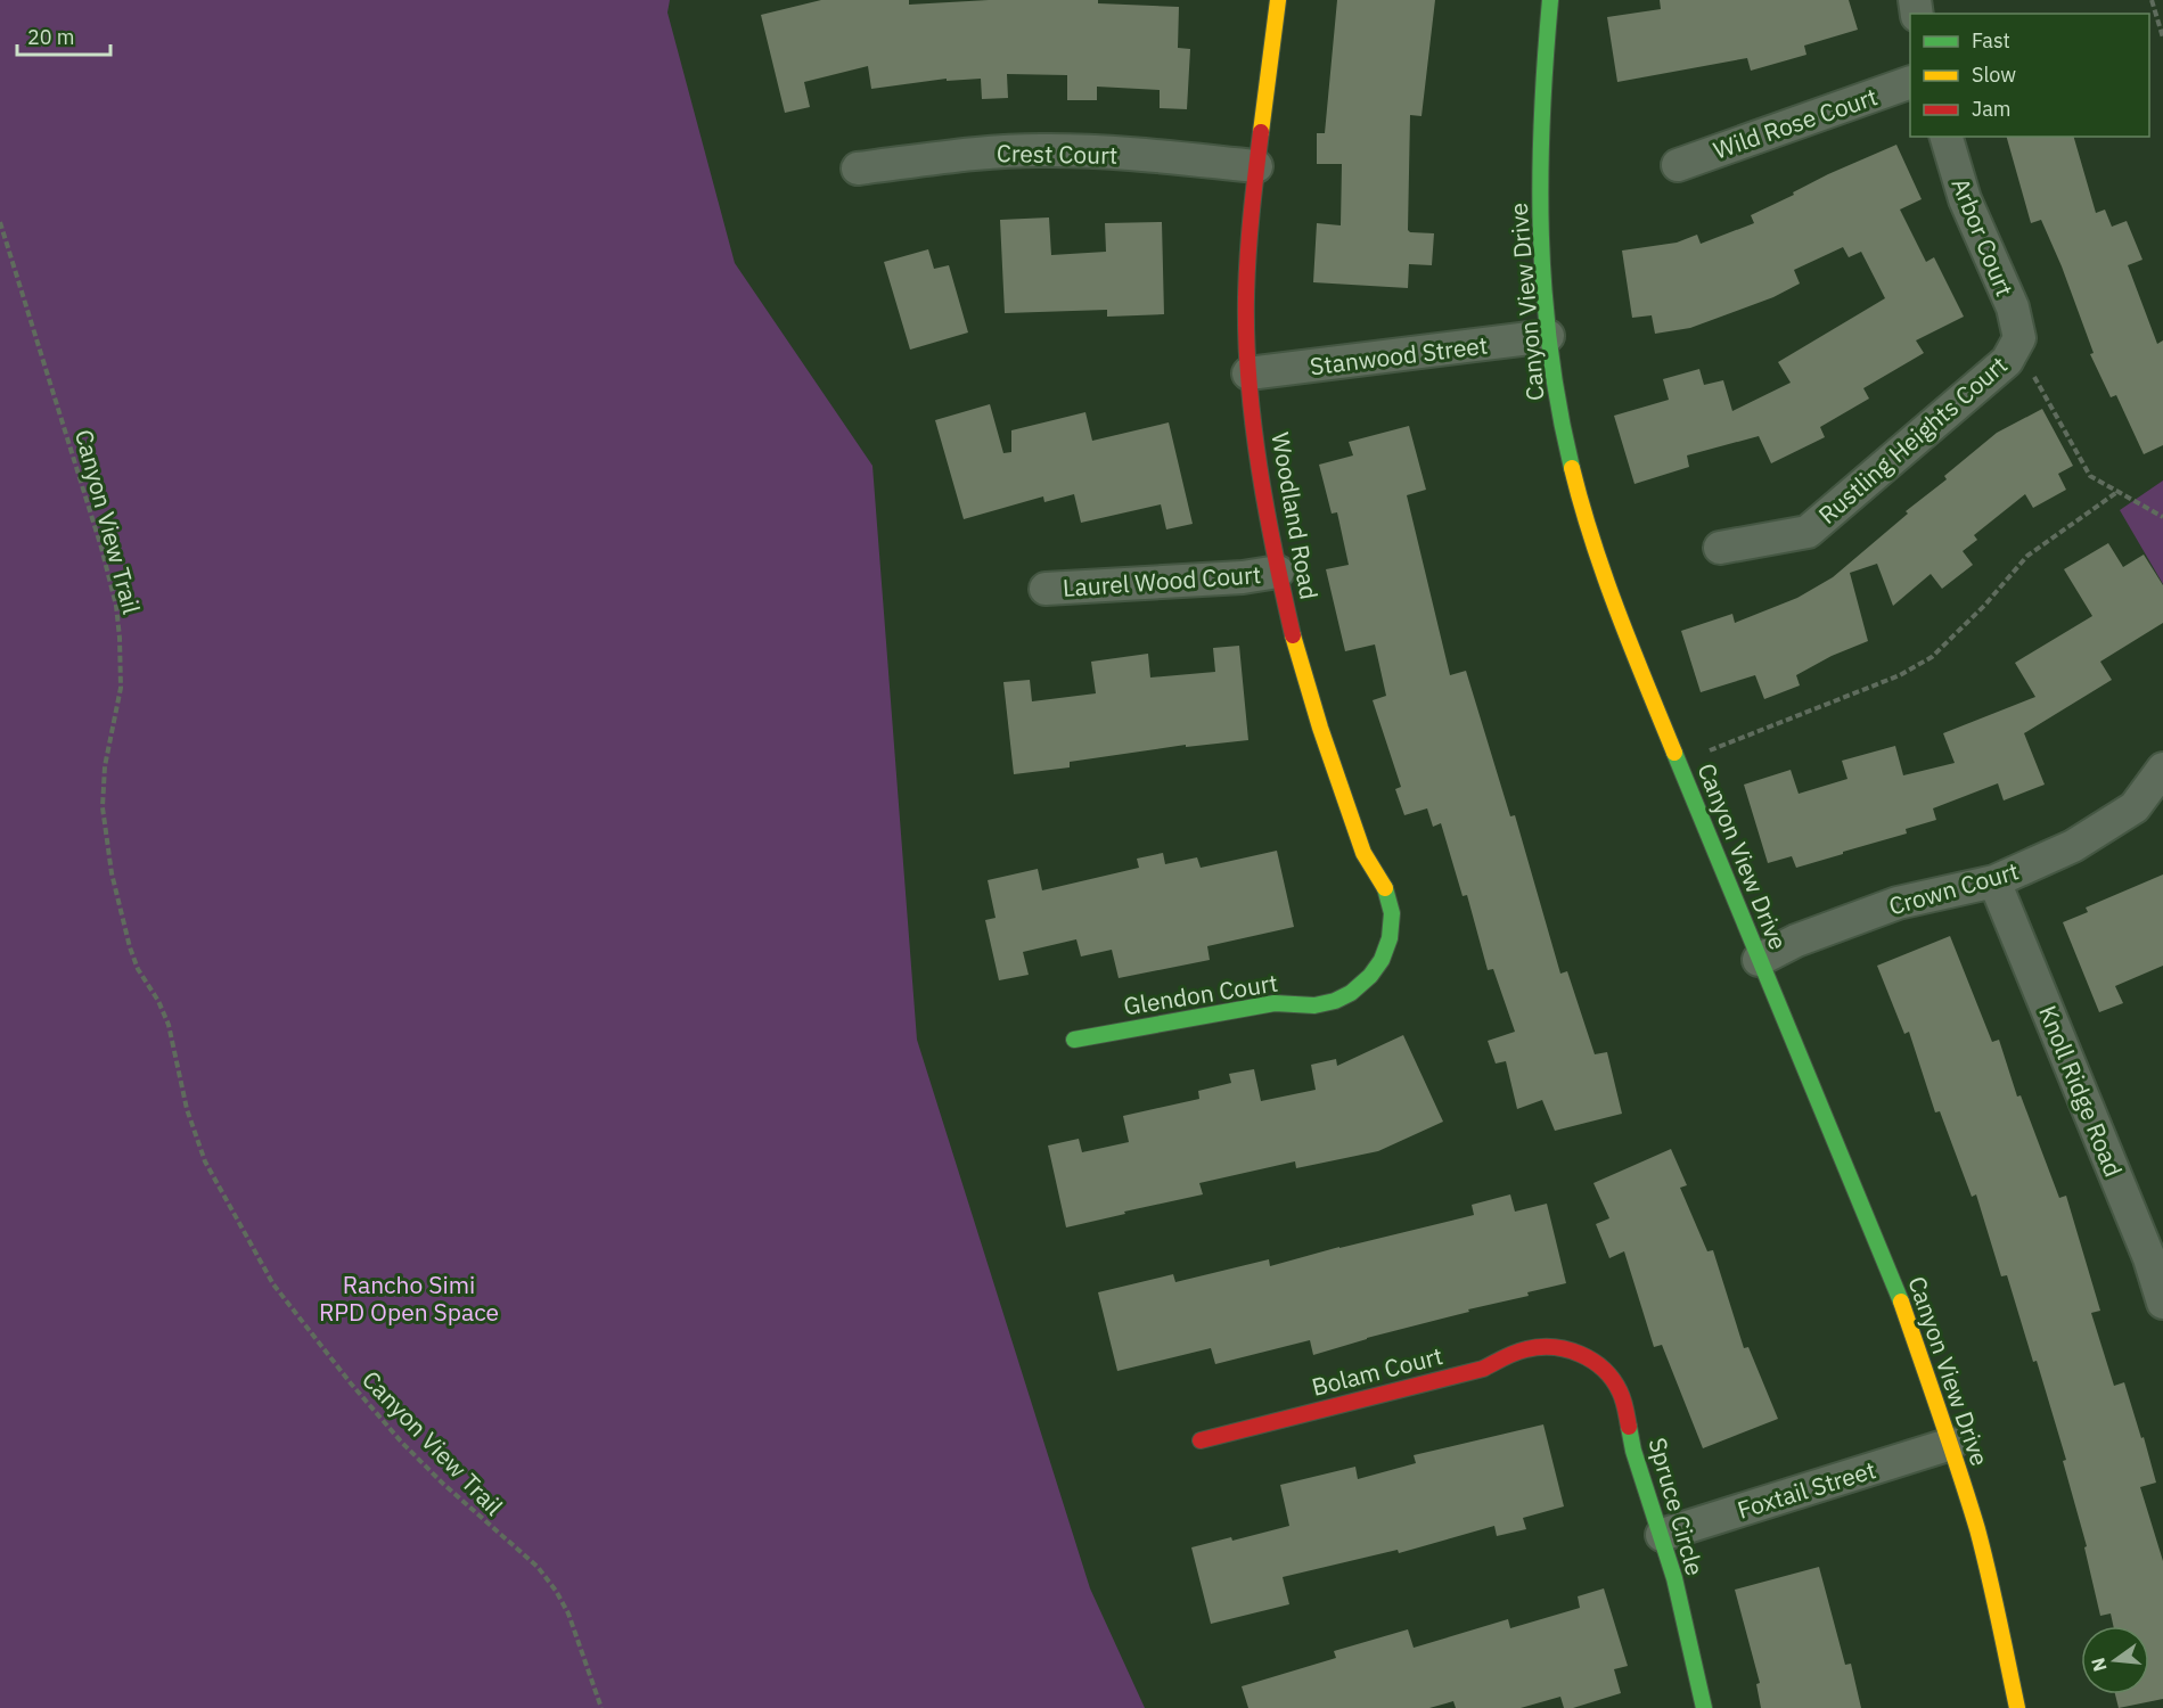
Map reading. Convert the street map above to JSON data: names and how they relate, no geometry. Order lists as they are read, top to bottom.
{
  "streets": {
    "street": [
      "Wild Rose Court",
      "Crest Court",
      "Arbor Court",
      "Canyon View Drive",
      "Stanwood Street",
      "Rustling Heights Court",
      "Woodland Road",
      "Laurel Wood Court",
      "Crown Court",
      "Glendon Court",
      "Knoll Ridge Road",
      "Bolam Court",
      "Foxtail Street",
      "Spruce Circle"
    ],
    "path": ["Canyon View Trail"]
  },
  "crossings": [
    ["Crest Court", "Woodland Road"],
    ["Arbor Court", "Rustling Heights Court"],
    ["Canyon View Drive", "Stanwood Street"],
    ["Canyon View Drive", "Crown Court"],
    ["Canyon View Drive", "Foxtail Street"],
    ["Stanwood Street", "Woodland Road"],
    ["Woodland Road", "Laurel Wood Court"],
    ["Woodland Road", "Glendon Court"],
    ["Crown Court", "Knoll Ridge Road"],
    ["Bolam Court", "Spruce Circle"],
    ["Foxtail Street", "Spruce Circle"]
  ],
  "parks": ["Rancho Simi RPD Open Space"],
  "legend": ["Fast", "Slow", "Jam"],
  "scale_bar": "20 m",
  "north": "left"
}
